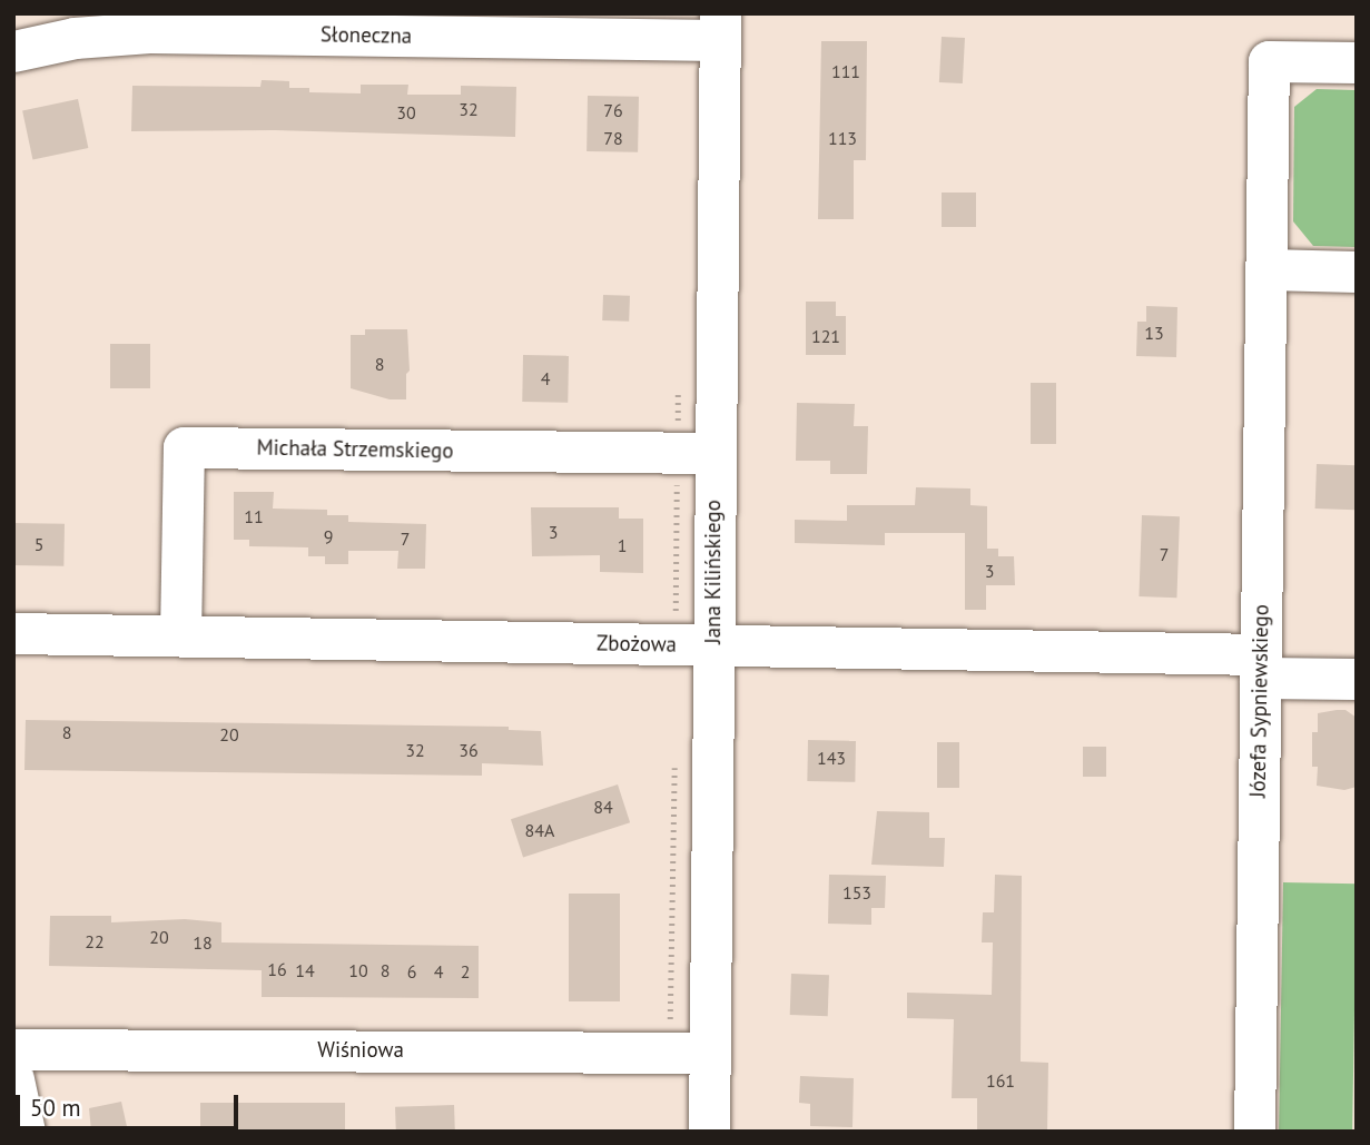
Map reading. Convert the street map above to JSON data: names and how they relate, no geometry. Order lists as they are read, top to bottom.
{
  "streets": {
    "street": [
      "Słoneczna",
      "Michała Strzemskiego",
      "Jana Kilińskiego",
      "Zbożowa",
      "Józefa Sypniewskiego",
      "Wiśniowa"
    ]
  },
  "crossings": [
    ["Słoneczna", "Jana Kilińskiego"],
    ["Michała Strzemskiego", "Jana Kilińskiego"],
    ["Michała Strzemskiego", "Zbożowa"],
    ["Jana Kilińskiego", "Zbożowa"],
    ["Jana Kilińskiego", "Wiśniowa"],
    ["Zbożowa", "Józefa Sypniewskiego"]
  ],
  "house_numbers": [
    "111",
    "32",
    "76",
    "30",
    "78",
    "113",
    "13",
    "121",
    "8",
    "4",
    "11",
    "3",
    "9",
    "7",
    "5",
    "1",
    "7",
    "3",
    "8",
    "20",
    "32",
    "36",
    "143",
    "84",
    "84A",
    "153",
    "20",
    "22",
    "18",
    "16",
    "14",
    "10",
    "8",
    "6",
    "4",
    "2",
    "161"
  ],
  "scale_bar": "50 m"
}
